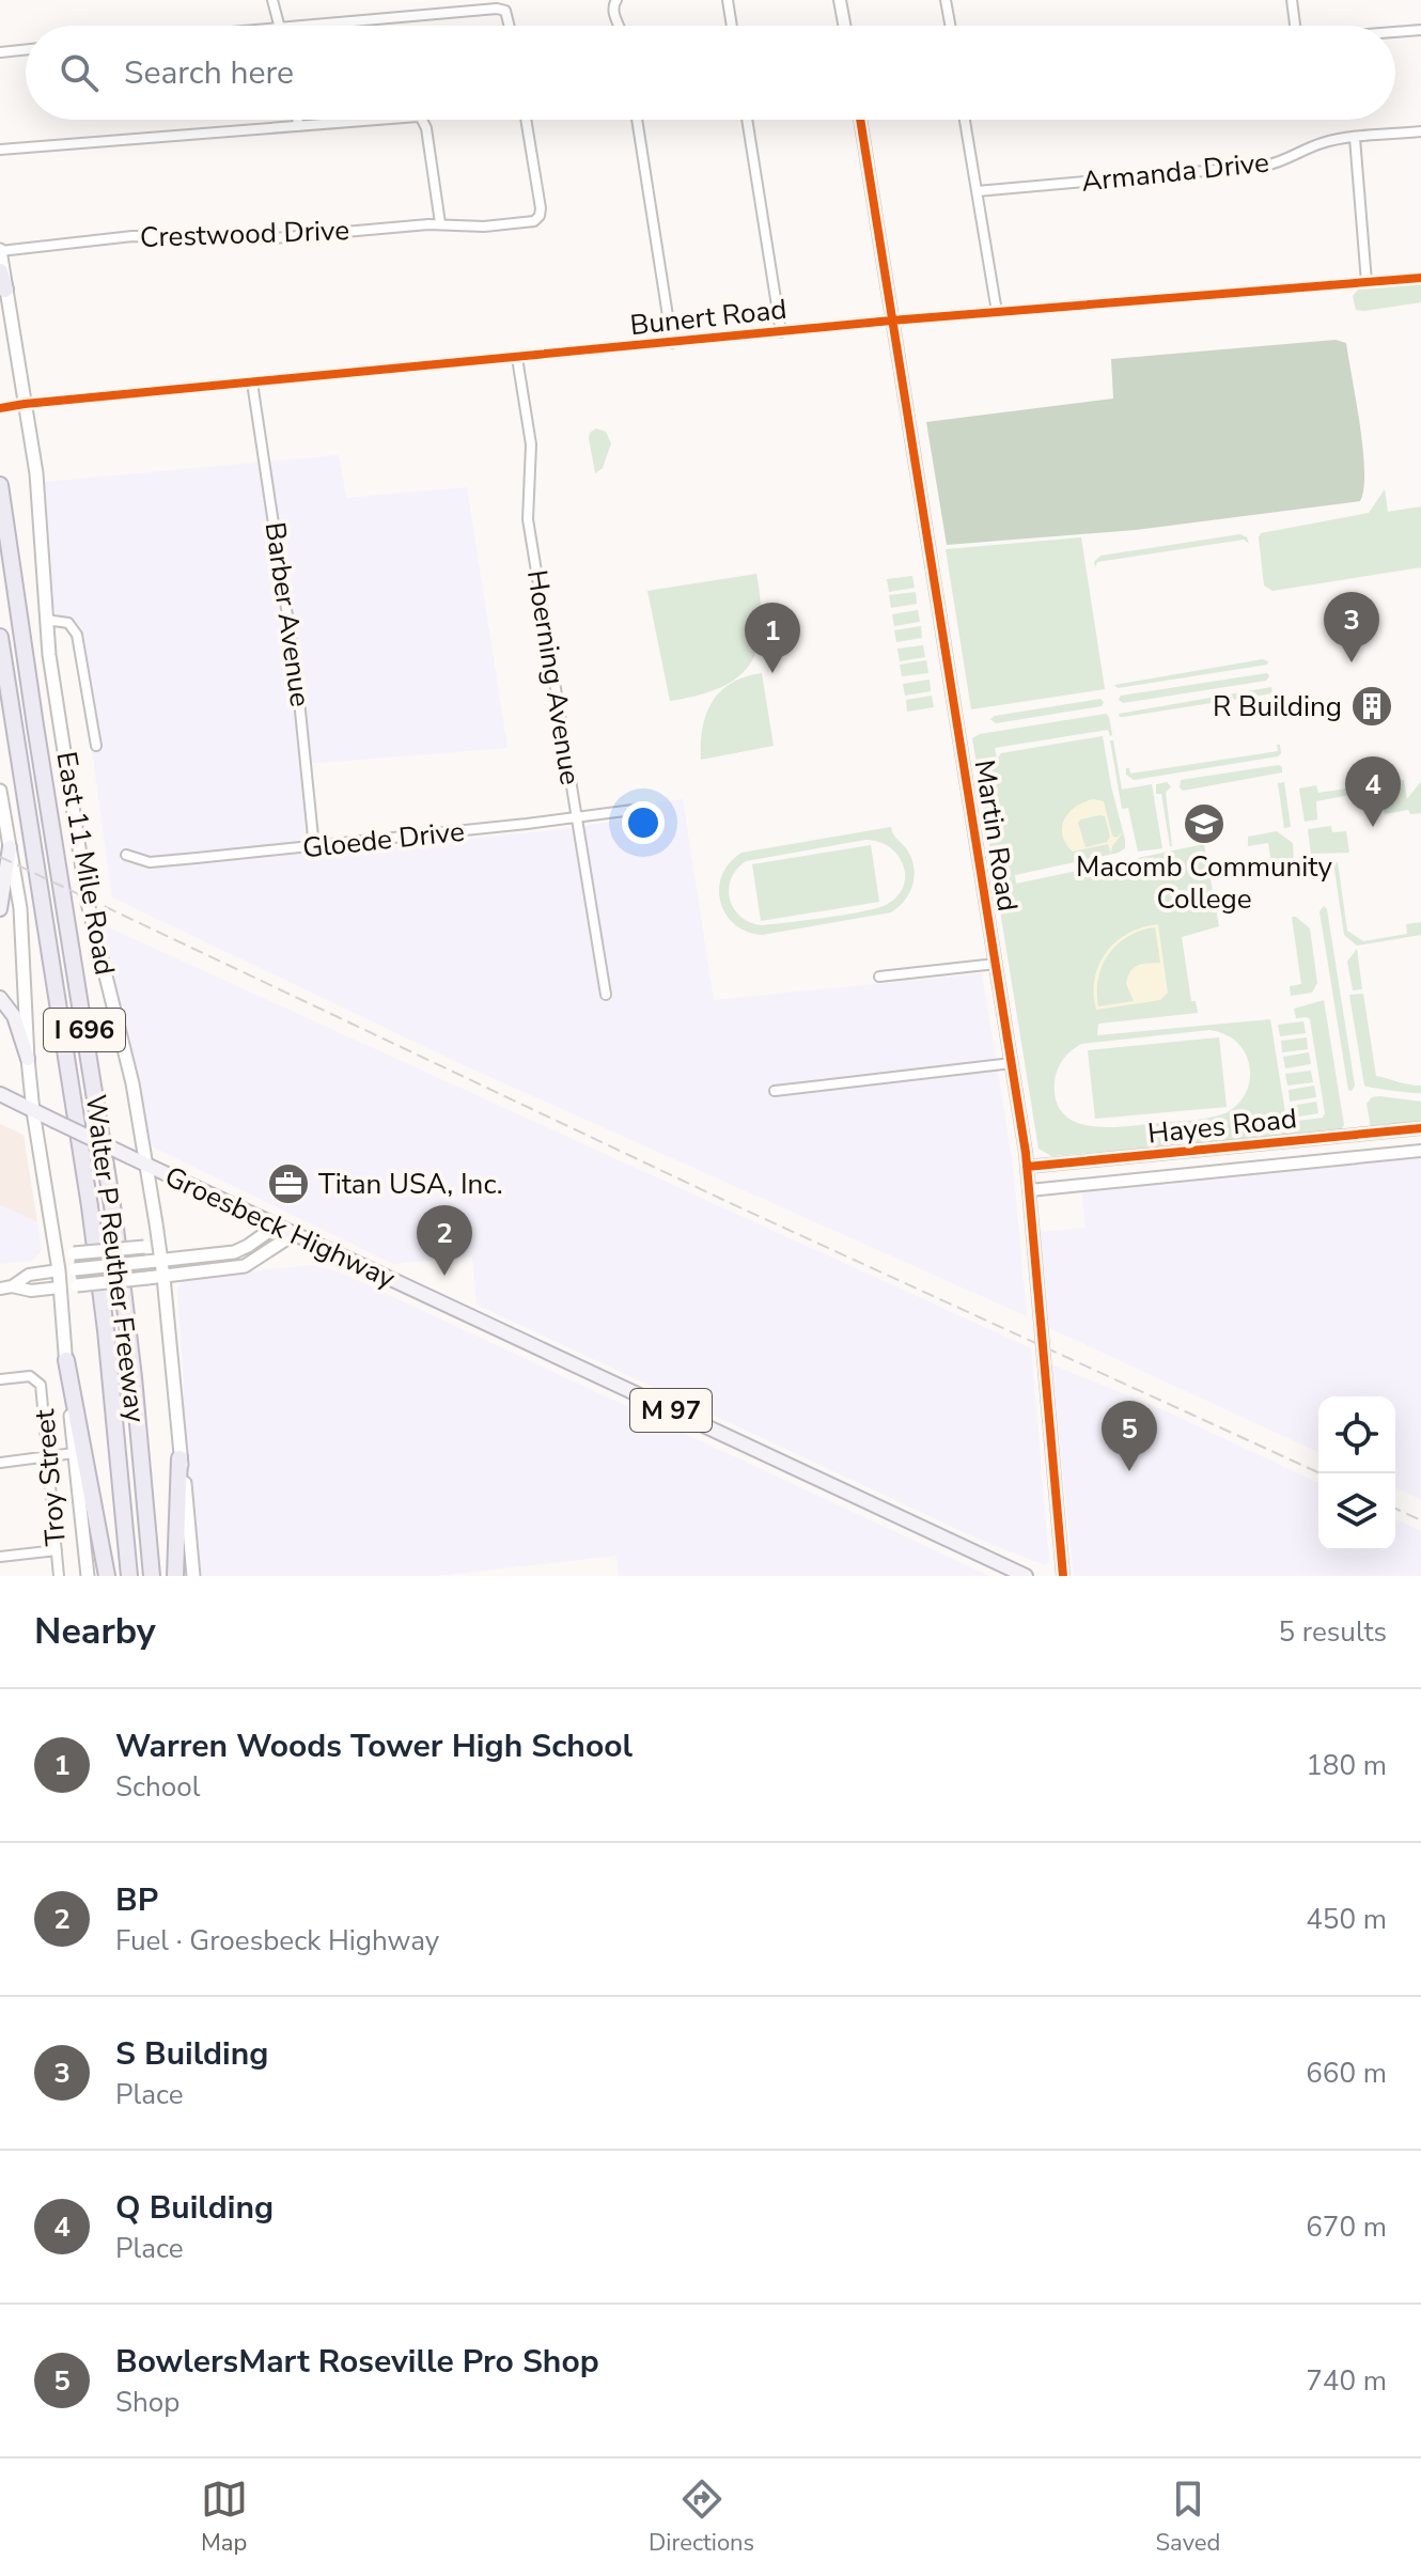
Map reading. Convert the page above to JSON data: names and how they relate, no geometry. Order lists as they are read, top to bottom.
{
  "streets": {
    "highway": ["I 696", "Walter P Reuther Freeway"],
    "main road": ["East 11 Mile Road", "Groesbeck Highway", "M 97"],
    "street": [
      "Armanda Drive",
      "Crestwood Drive",
      "Bunert Road",
      "Barber Avenue",
      "Hoerning Avenue",
      "Martin Road",
      "Gloede Drive",
      "Hayes Road",
      "Troy Street"
    ]
  },
  "crossings": [
    ["Crestwood Drive", "East 11 Mile Road"],
    ["Bunert Road", "Barber Avenue"],
    ["Bunert Road", "Hoerning Avenue"],
    ["Bunert Road", "Martin Road"],
    ["Bunert Road", "East 11 Mile Road"],
    ["Barber Avenue", "Gloede Drive"],
    ["Hoerning Avenue", "Gloede Drive"],
    ["Martin Road", "Hayes Road"],
    ["East 11 Mile Road", "Groesbeck Highway"]
  ],
  "places": {
    "building": ["R Building"],
    "school or university": ["Macomb Community College"],
    "office": ["Titan USA, Inc."]
  },
  "page": {
    "search": "Search here",
    "pins": [
      "3",
      "1",
      "4",
      "2",
      "5"
    ],
    "heading": ["Nearby", "5 results"],
    "list": [
      {
        "mark": "1",
        "name": "Warren Woods Tower High School",
        "note": "School",
        "value": "180 m"
      },
      {
        "mark": "2",
        "name": "BP",
        "note": "Fuel · Groesbeck Highway",
        "value": "450 m"
      },
      {
        "mark": "3",
        "name": "S Building",
        "note": "Place",
        "value": "660 m"
      },
      {
        "mark": "4",
        "name": "Q Building",
        "note": "Place",
        "value": "670 m"
      },
      {
        "mark": "5",
        "name": "BowlersMart Roseville Pro Shop",
        "note": "Shop",
        "value": "740 m"
      }
    ],
    "nav": ["Map", "Directions", "Saved"]
  }
}
